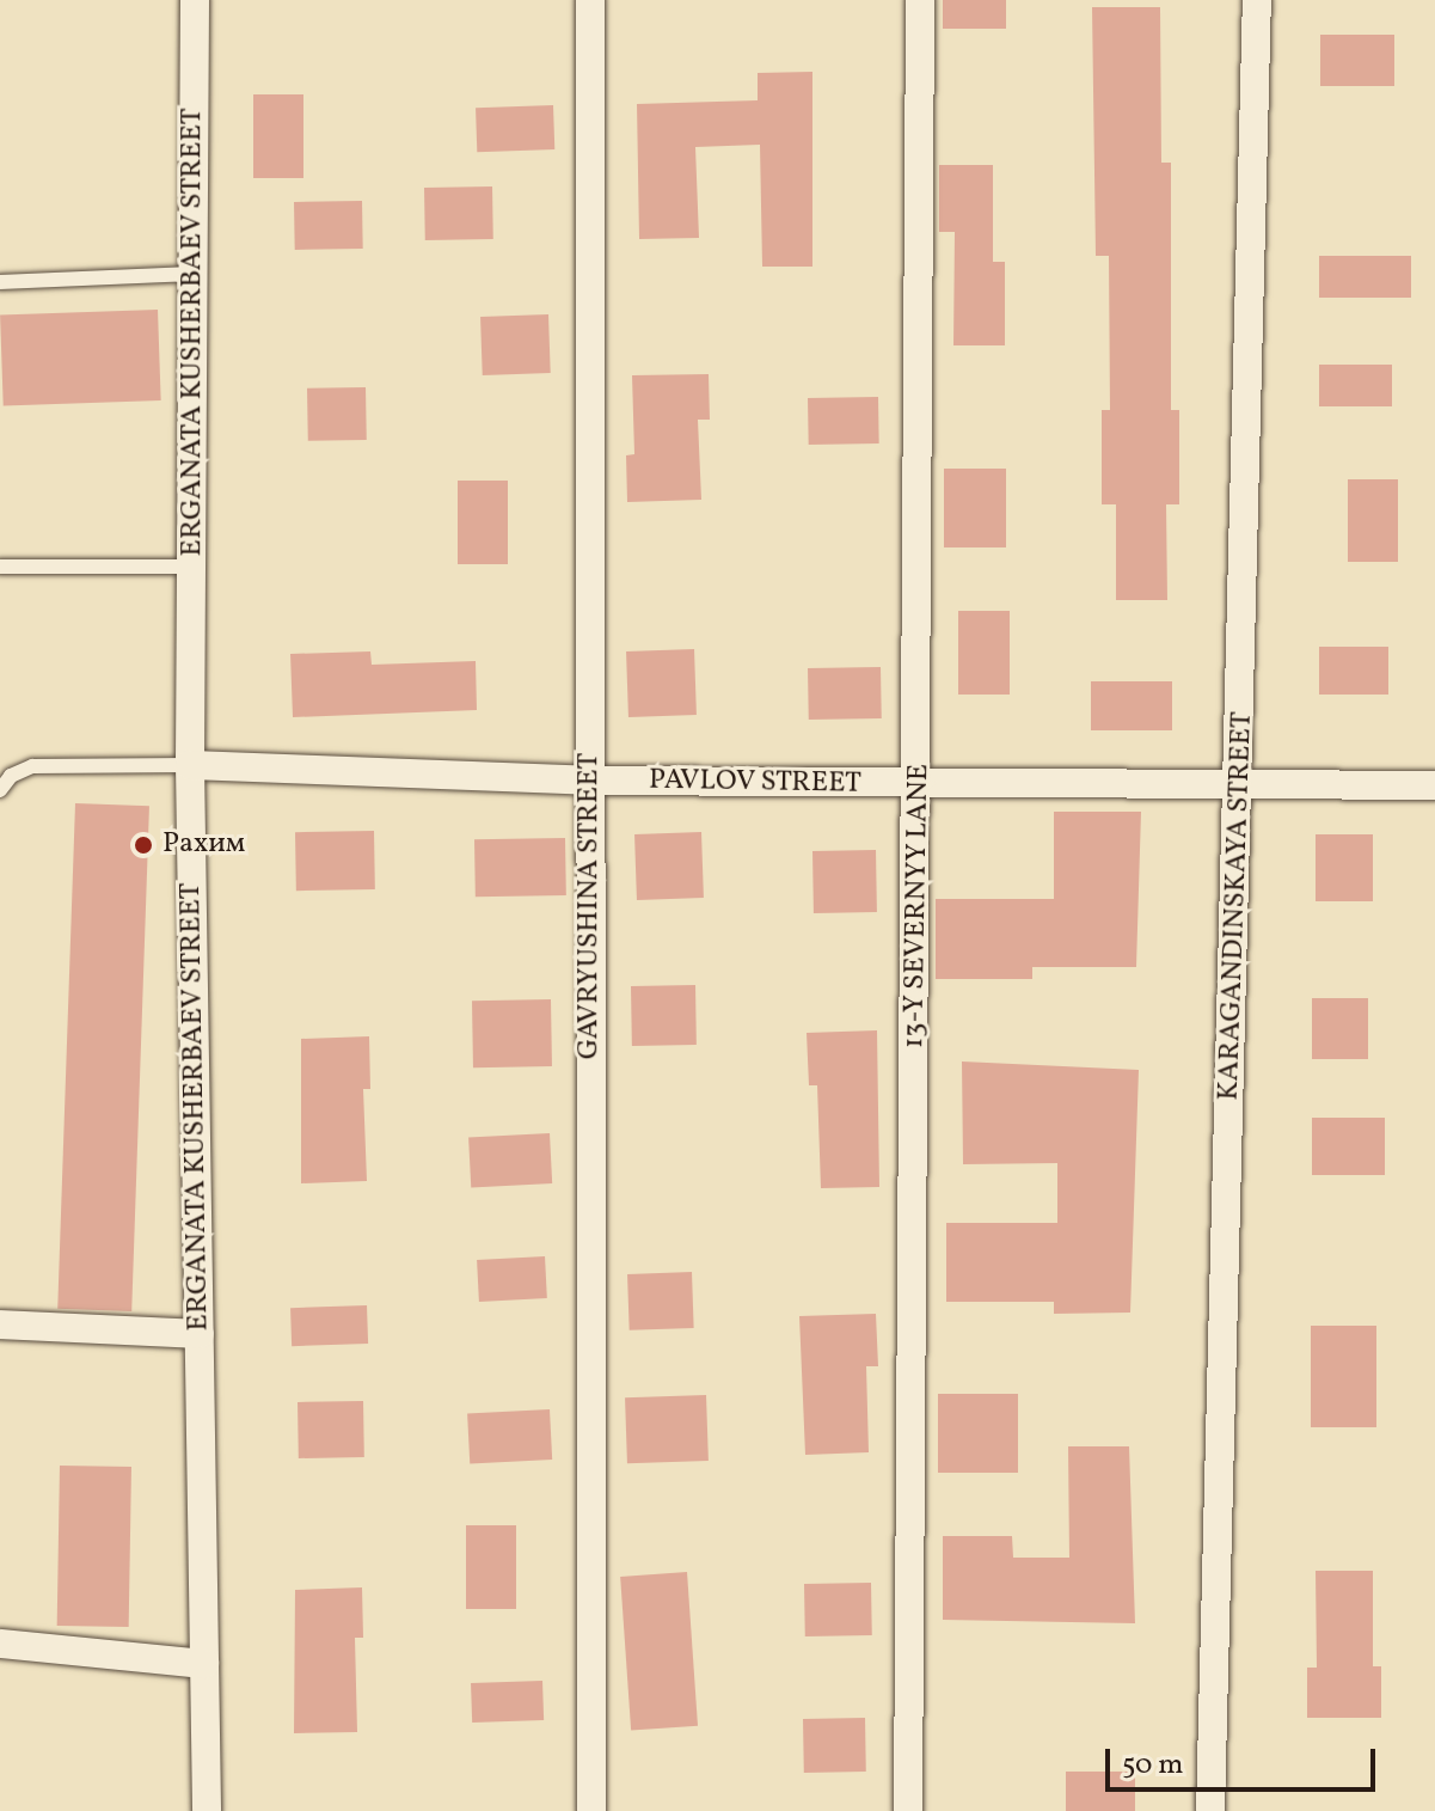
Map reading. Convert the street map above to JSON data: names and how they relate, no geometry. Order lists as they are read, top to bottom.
{
  "streets": {
    "street": [
      "ERGANATA KUSHERBAEV STREET",
      "PAVLOV STREET",
      "GAVRYUSHINA STREET",
      "13-Y SEVERNYY LANE",
      "KARAGANDINSKAYA STREET"
    ]
  },
  "crossings": [
    ["ERGANATA KUSHERBAEV STREET", "PAVLOV STREET"],
    ["PAVLOV STREET", "GAVRYUSHINA STREET"],
    ["PAVLOV STREET", "13-Y SEVERNYY LANE"],
    ["PAVLOV STREET", "KARAGANDINSKAYA STREET"]
  ],
  "places": ["Рахим"],
  "scale_bar": "50 m"
}
